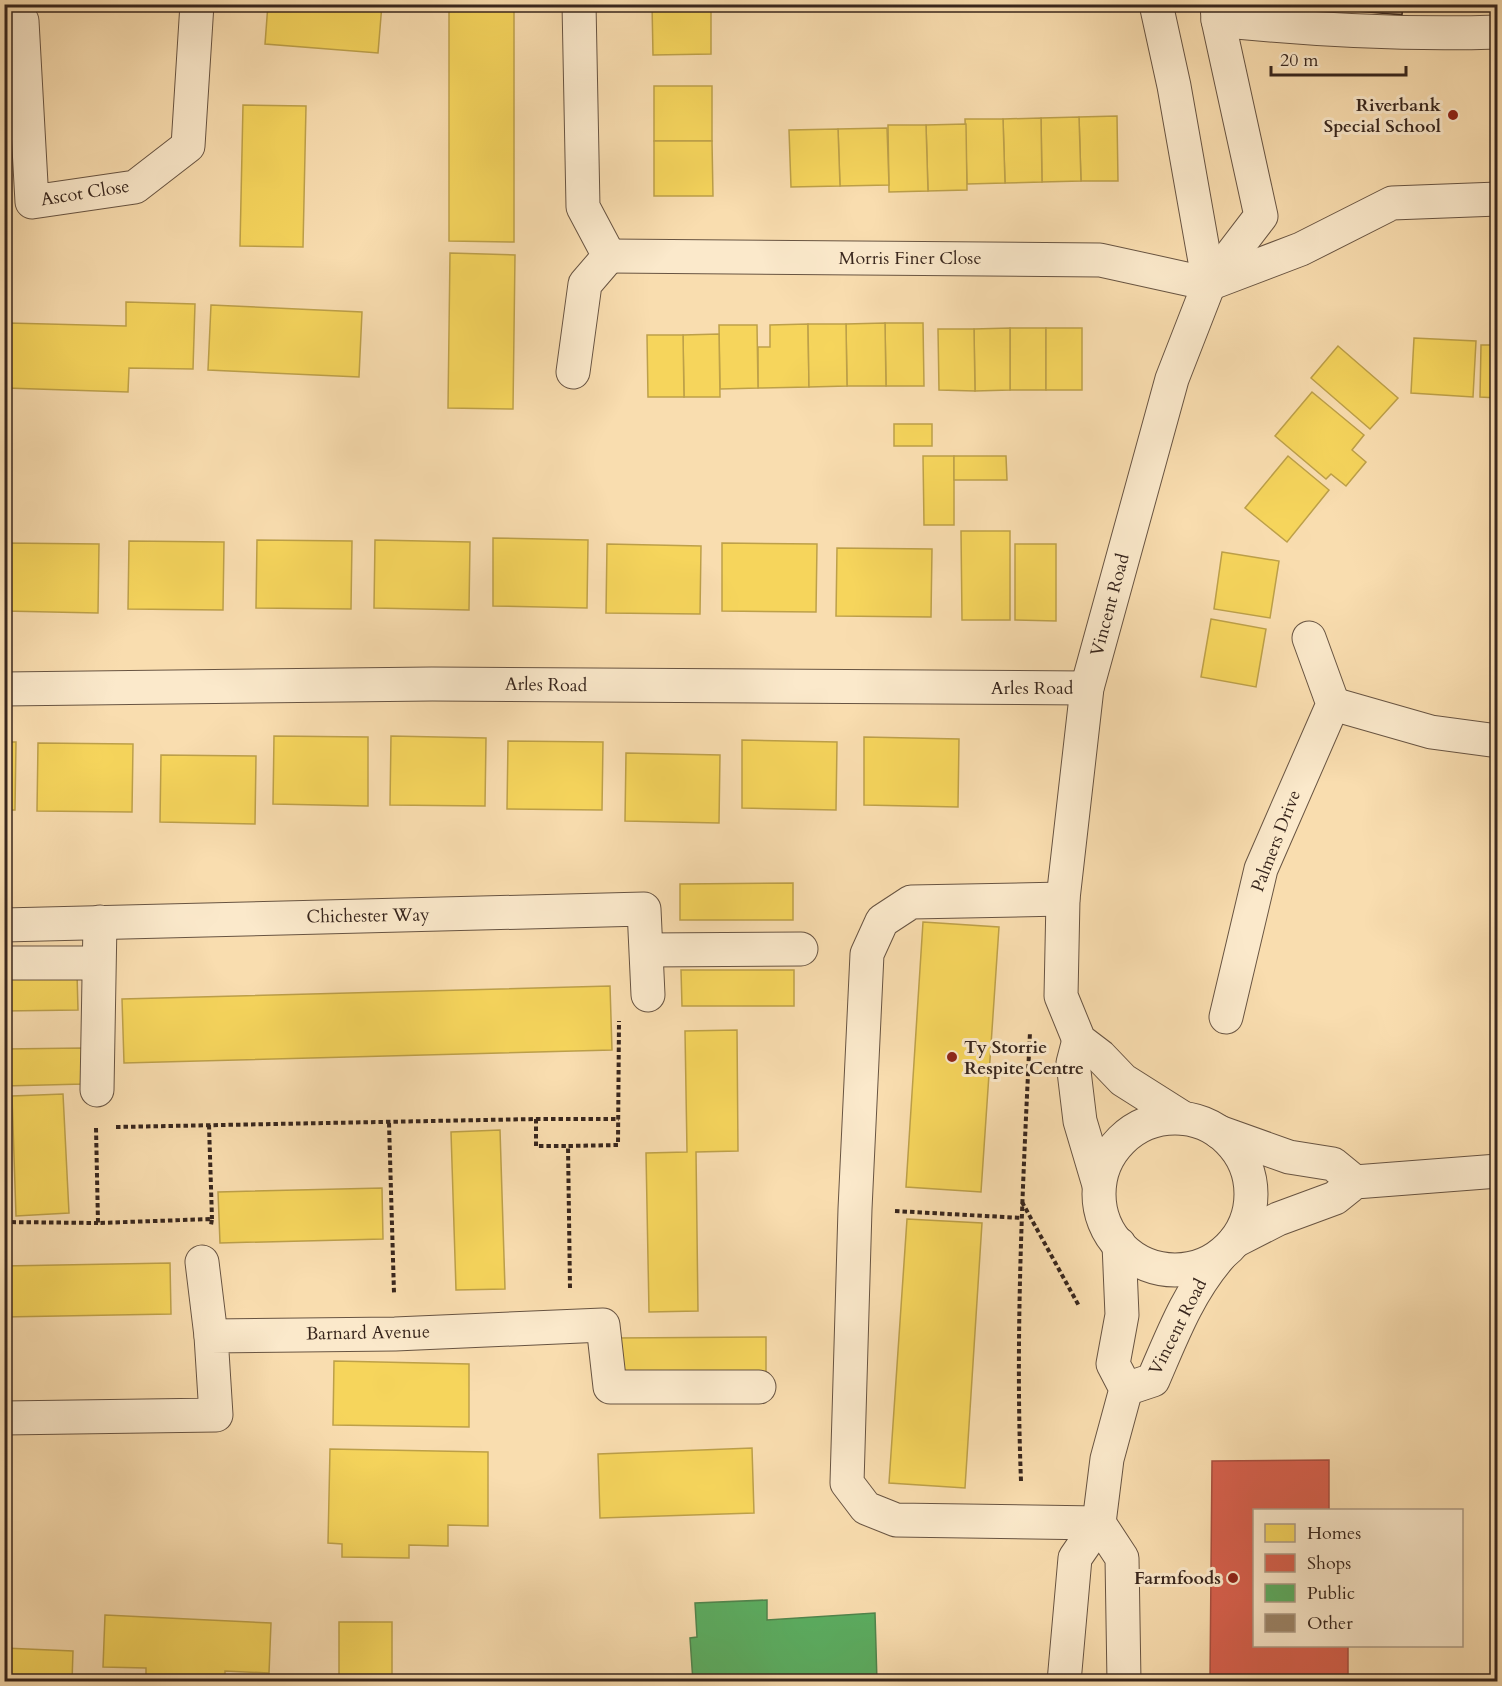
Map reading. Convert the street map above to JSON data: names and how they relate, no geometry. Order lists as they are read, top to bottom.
{
  "streets": {
    "street": [
      "Ascot Close",
      "Morris Finer Close",
      "Vincent Road",
      "Arles Road",
      "Palmers Drive",
      "Chichester Way",
      "Barnard Avenue"
    ]
  },
  "crossings": [
    ["Morris Finer Close", "Vincent Road"],
    ["Vincent Road", "Arles Road"]
  ],
  "places": ["Riverbank Special School", "Ty Storrie Respite Centre", "Farmfoods"],
  "legend": [
    "Homes",
    "Shops",
    "Public",
    "Other"
  ],
  "scale_bar": "20 m"
}
